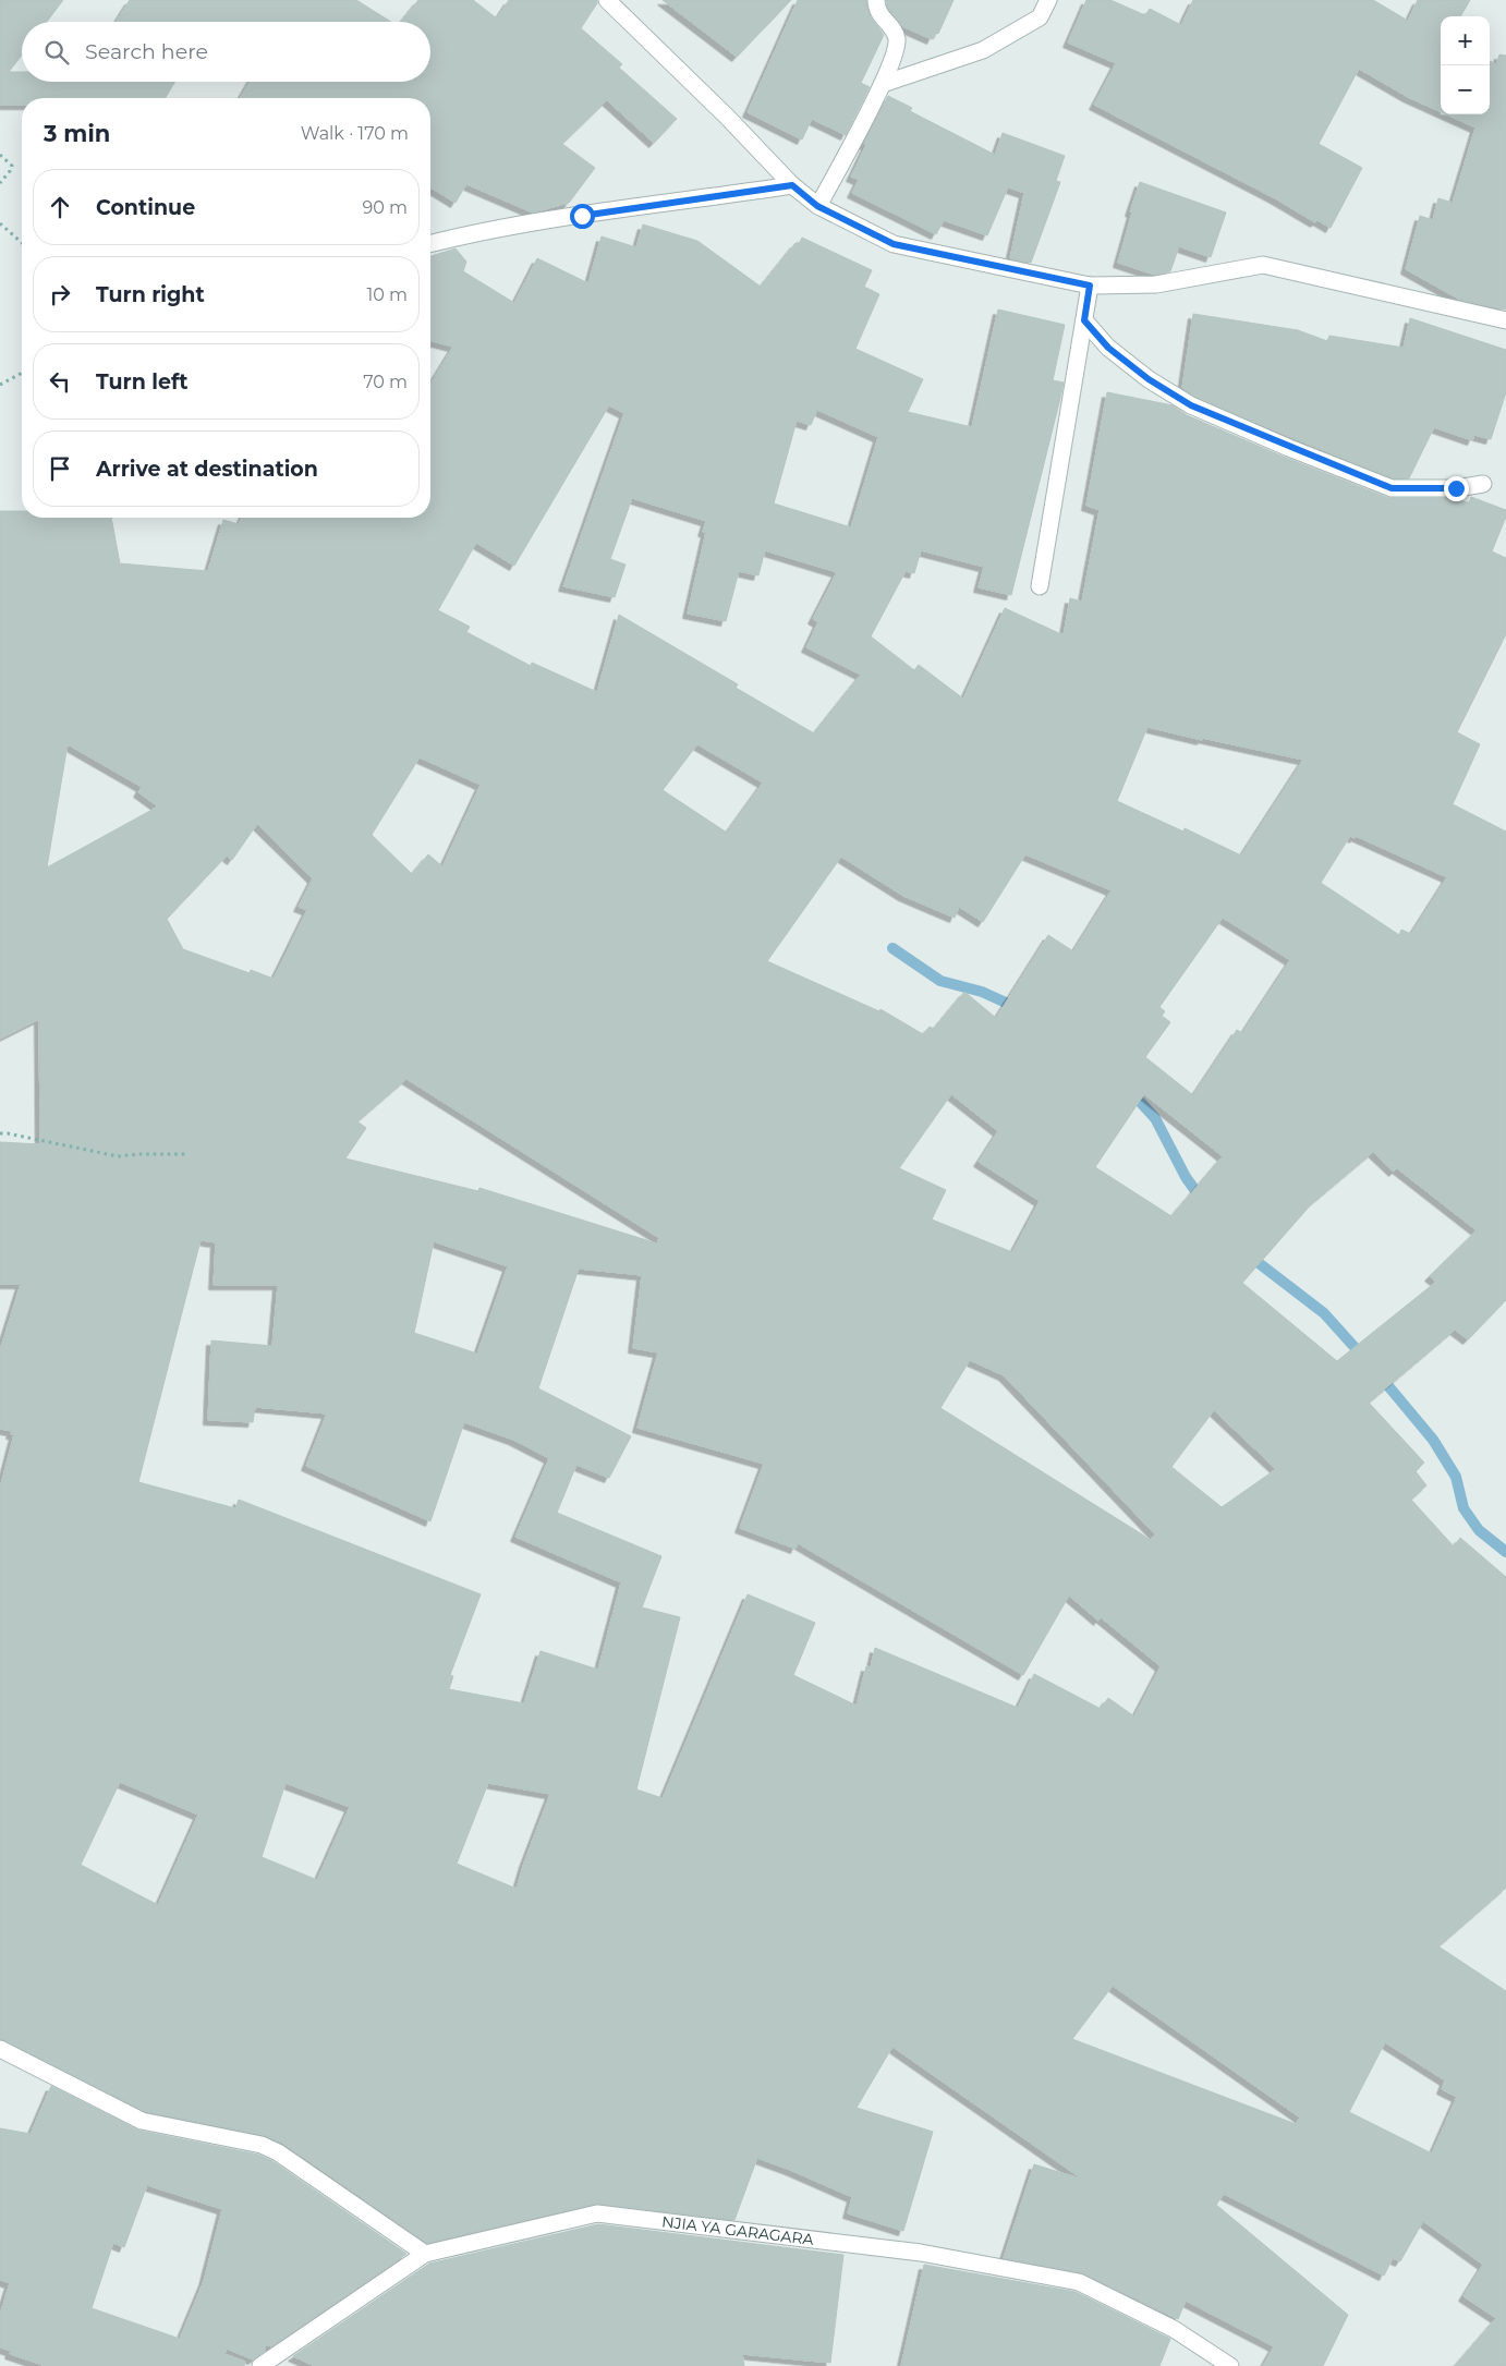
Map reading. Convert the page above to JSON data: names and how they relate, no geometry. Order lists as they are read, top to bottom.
{
  "streets": {
    "street": ["NJIA YA GARAGARA"]
  },
  "page": {
    "map_buttons": ["+", "−"],
    "search": "Search here",
    "heading": ["3 min", "Walk · 170 m"],
    "list": [
      ["Continue", "90 m"],
      ["Turn right", "10 m"],
      ["Turn left", "70 m"],
      "Arrive at destination"
    ]
  }
}
